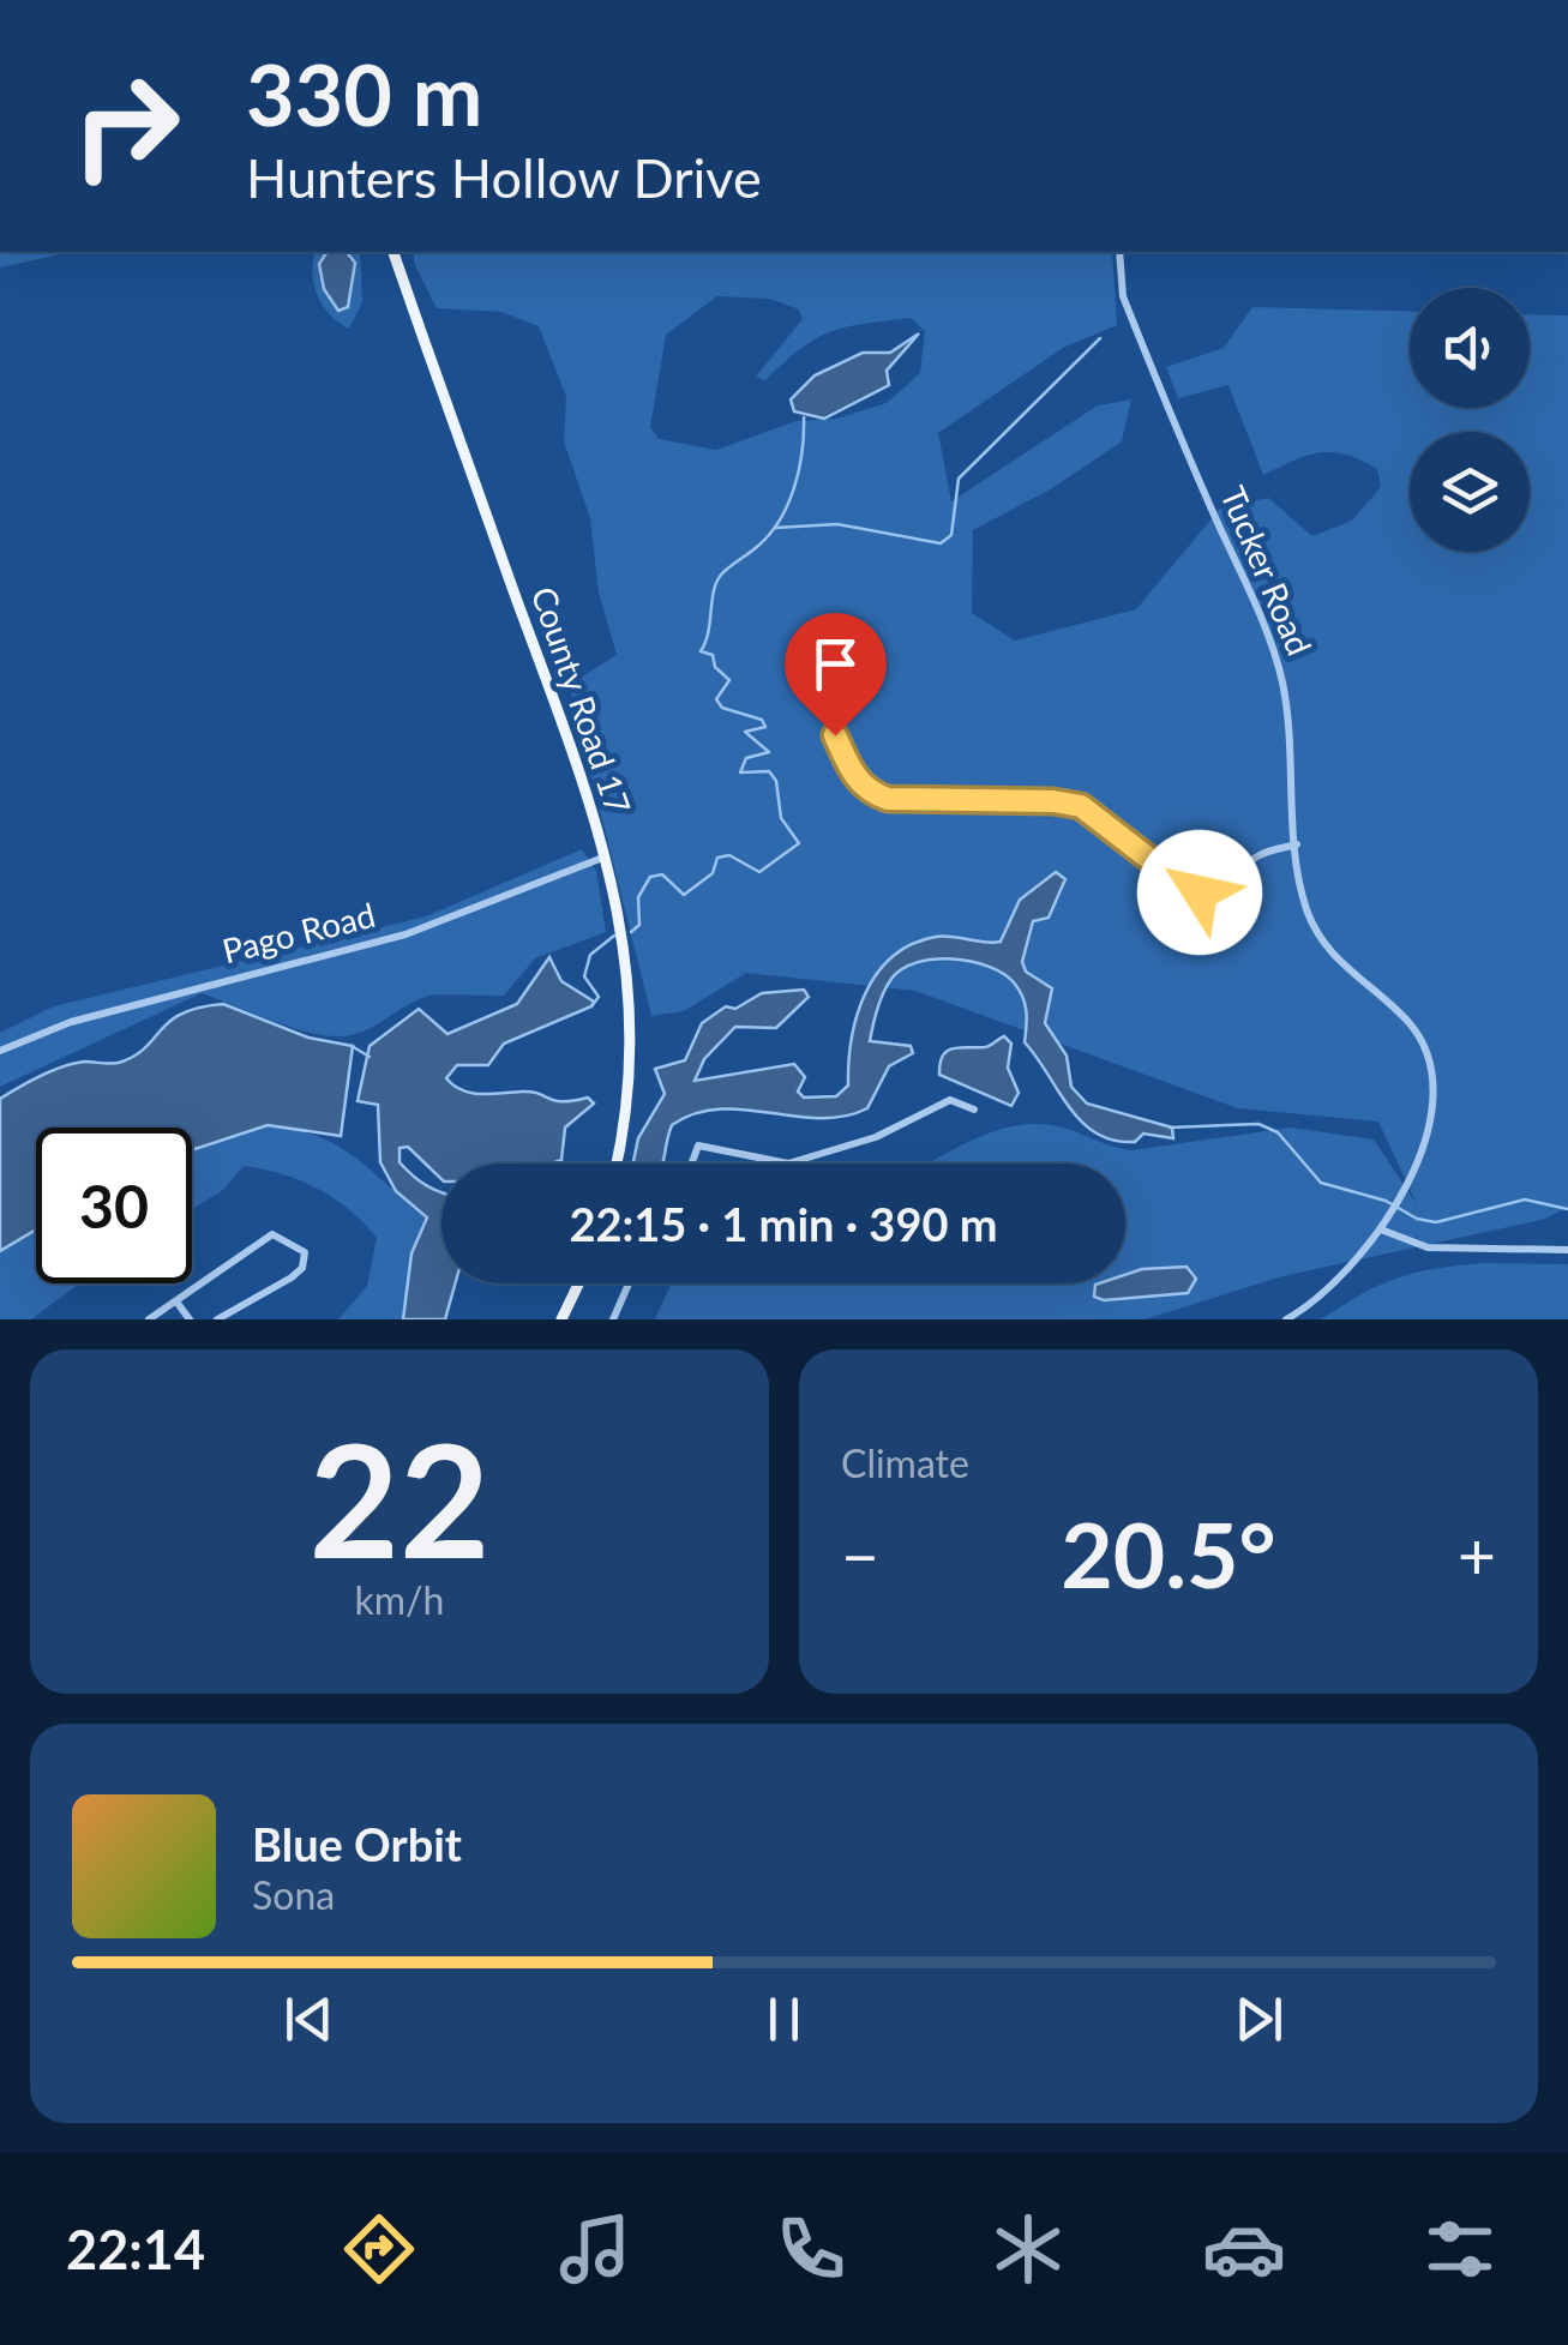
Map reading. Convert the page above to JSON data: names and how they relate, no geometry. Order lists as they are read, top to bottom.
{
  "streets": {
    "main road": ["County Road 17"],
    "street": ["Tucker Road", "Pago Road"]
  },
  "crossings": [
    ["County Road 17", "Pago Road"]
  ],
  "page": {
    "turn": ["330 m", "Hunters Hollow Drive"],
    "limit": "30",
    "trip": "22:15 · 1 min · 390 m",
    "tile": [
      ["22", "km/h"],
      "Climate"
    ],
    "heat": ["−", "20.5°", "+"],
    "song": ["Blue Orbit", "Sona"],
    "tabs": "22:14"
  }
}
